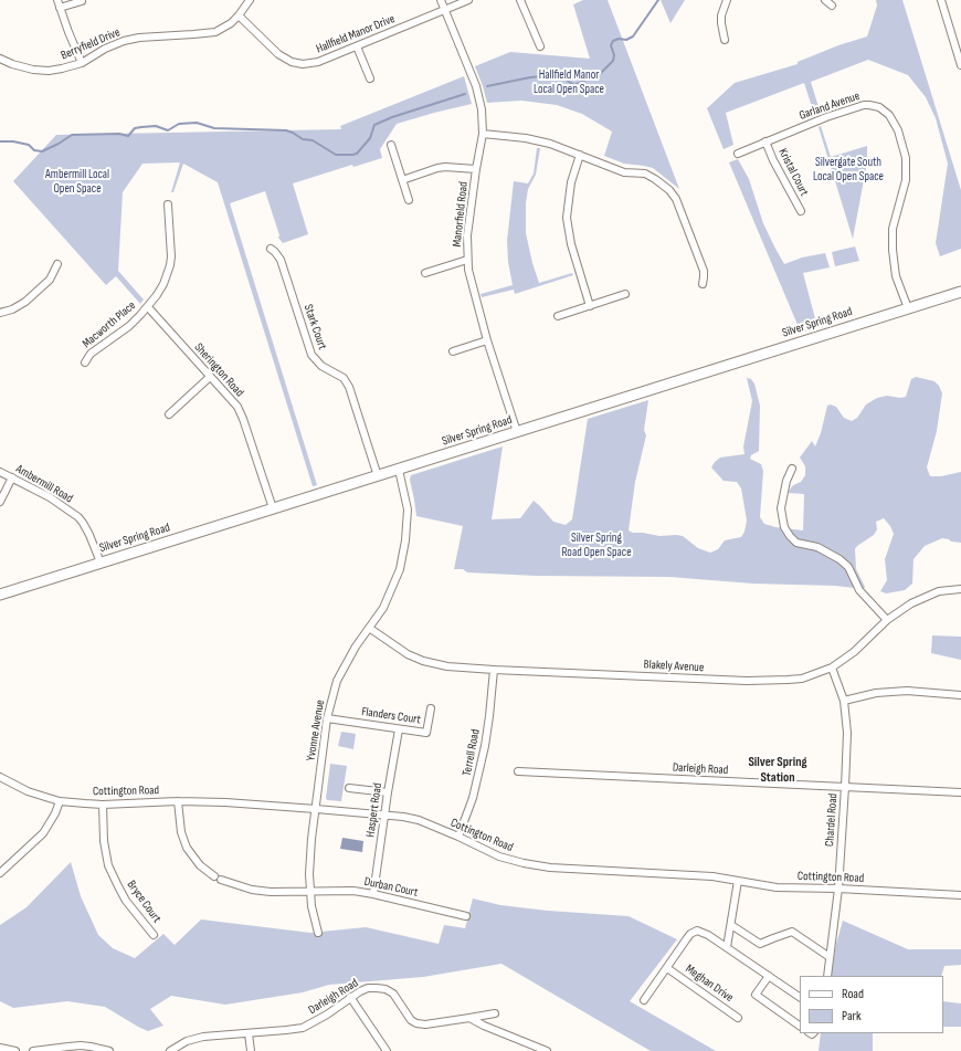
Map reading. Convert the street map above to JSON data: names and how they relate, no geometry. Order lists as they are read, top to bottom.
{
  "streets": {
    "main road": ["Silver Spring Road"],
    "street": [
      "Hallfield Manor Drive",
      "Berryfield Drive",
      "Garland Avenue",
      "Kristal Court",
      "Manorfield Road",
      "Macworth Place",
      "Stark Court",
      "Sherington Road",
      "Ambermill Road",
      "Blakely Avenue",
      "Flanders Court",
      "Yvonne Avenue",
      "Terrell Road",
      "Darleigh Road",
      "Cottington Road",
      "Haspert Road",
      "Chardel Road",
      "Durban Court",
      "Bryce Court",
      "Meghan Drive"
    ]
  },
  "crossings": [
    ["Hallfield Manor Drive", "Berryfield Drive"],
    ["Hallfield Manor Drive", "Manorfield Road"],
    ["Garland Avenue", "Kristal Court"],
    ["Garland Avenue", "Silver Spring Road"],
    ["Manorfield Road", "Silver Spring Road"],
    ["Silver Spring Road", "Stark Court"],
    ["Silver Spring Road", "Sherington Road"],
    ["Silver Spring Road", "Ambermill Road"],
    ["Silver Spring Road", "Yvonne Avenue"],
    ["Macworth Place", "Sherington Road"],
    ["Blakely Avenue", "Yvonne Avenue"],
    ["Blakely Avenue", "Terrell Road"],
    ["Blakely Avenue", "Chardel Road"],
    ["Flanders Court", "Yvonne Avenue"],
    ["Flanders Court", "Haspert Road"],
    ["Yvonne Avenue", "Cottington Road"],
    ["Yvonne Avenue", "Durban Court"],
    ["Terrell Road", "Cottington Road"],
    ["Darleigh Road", "Chardel Road"],
    ["Cottington Road", "Haspert Road"],
    ["Cottington Road", "Chardel Road"],
    ["Cottington Road", "Bryce Court"],
    ["Haspert Road", "Durban Court"]
  ],
  "districts": ["Silver Spring Station"],
  "parks": [
    "Hallfield Manor Local Open Space",
    "Silvergate South Local Open Space",
    "Ambermill Local Open Space",
    "Silver Spring Road Open Space"
  ],
  "legend": ["Road", "Park"]
}
